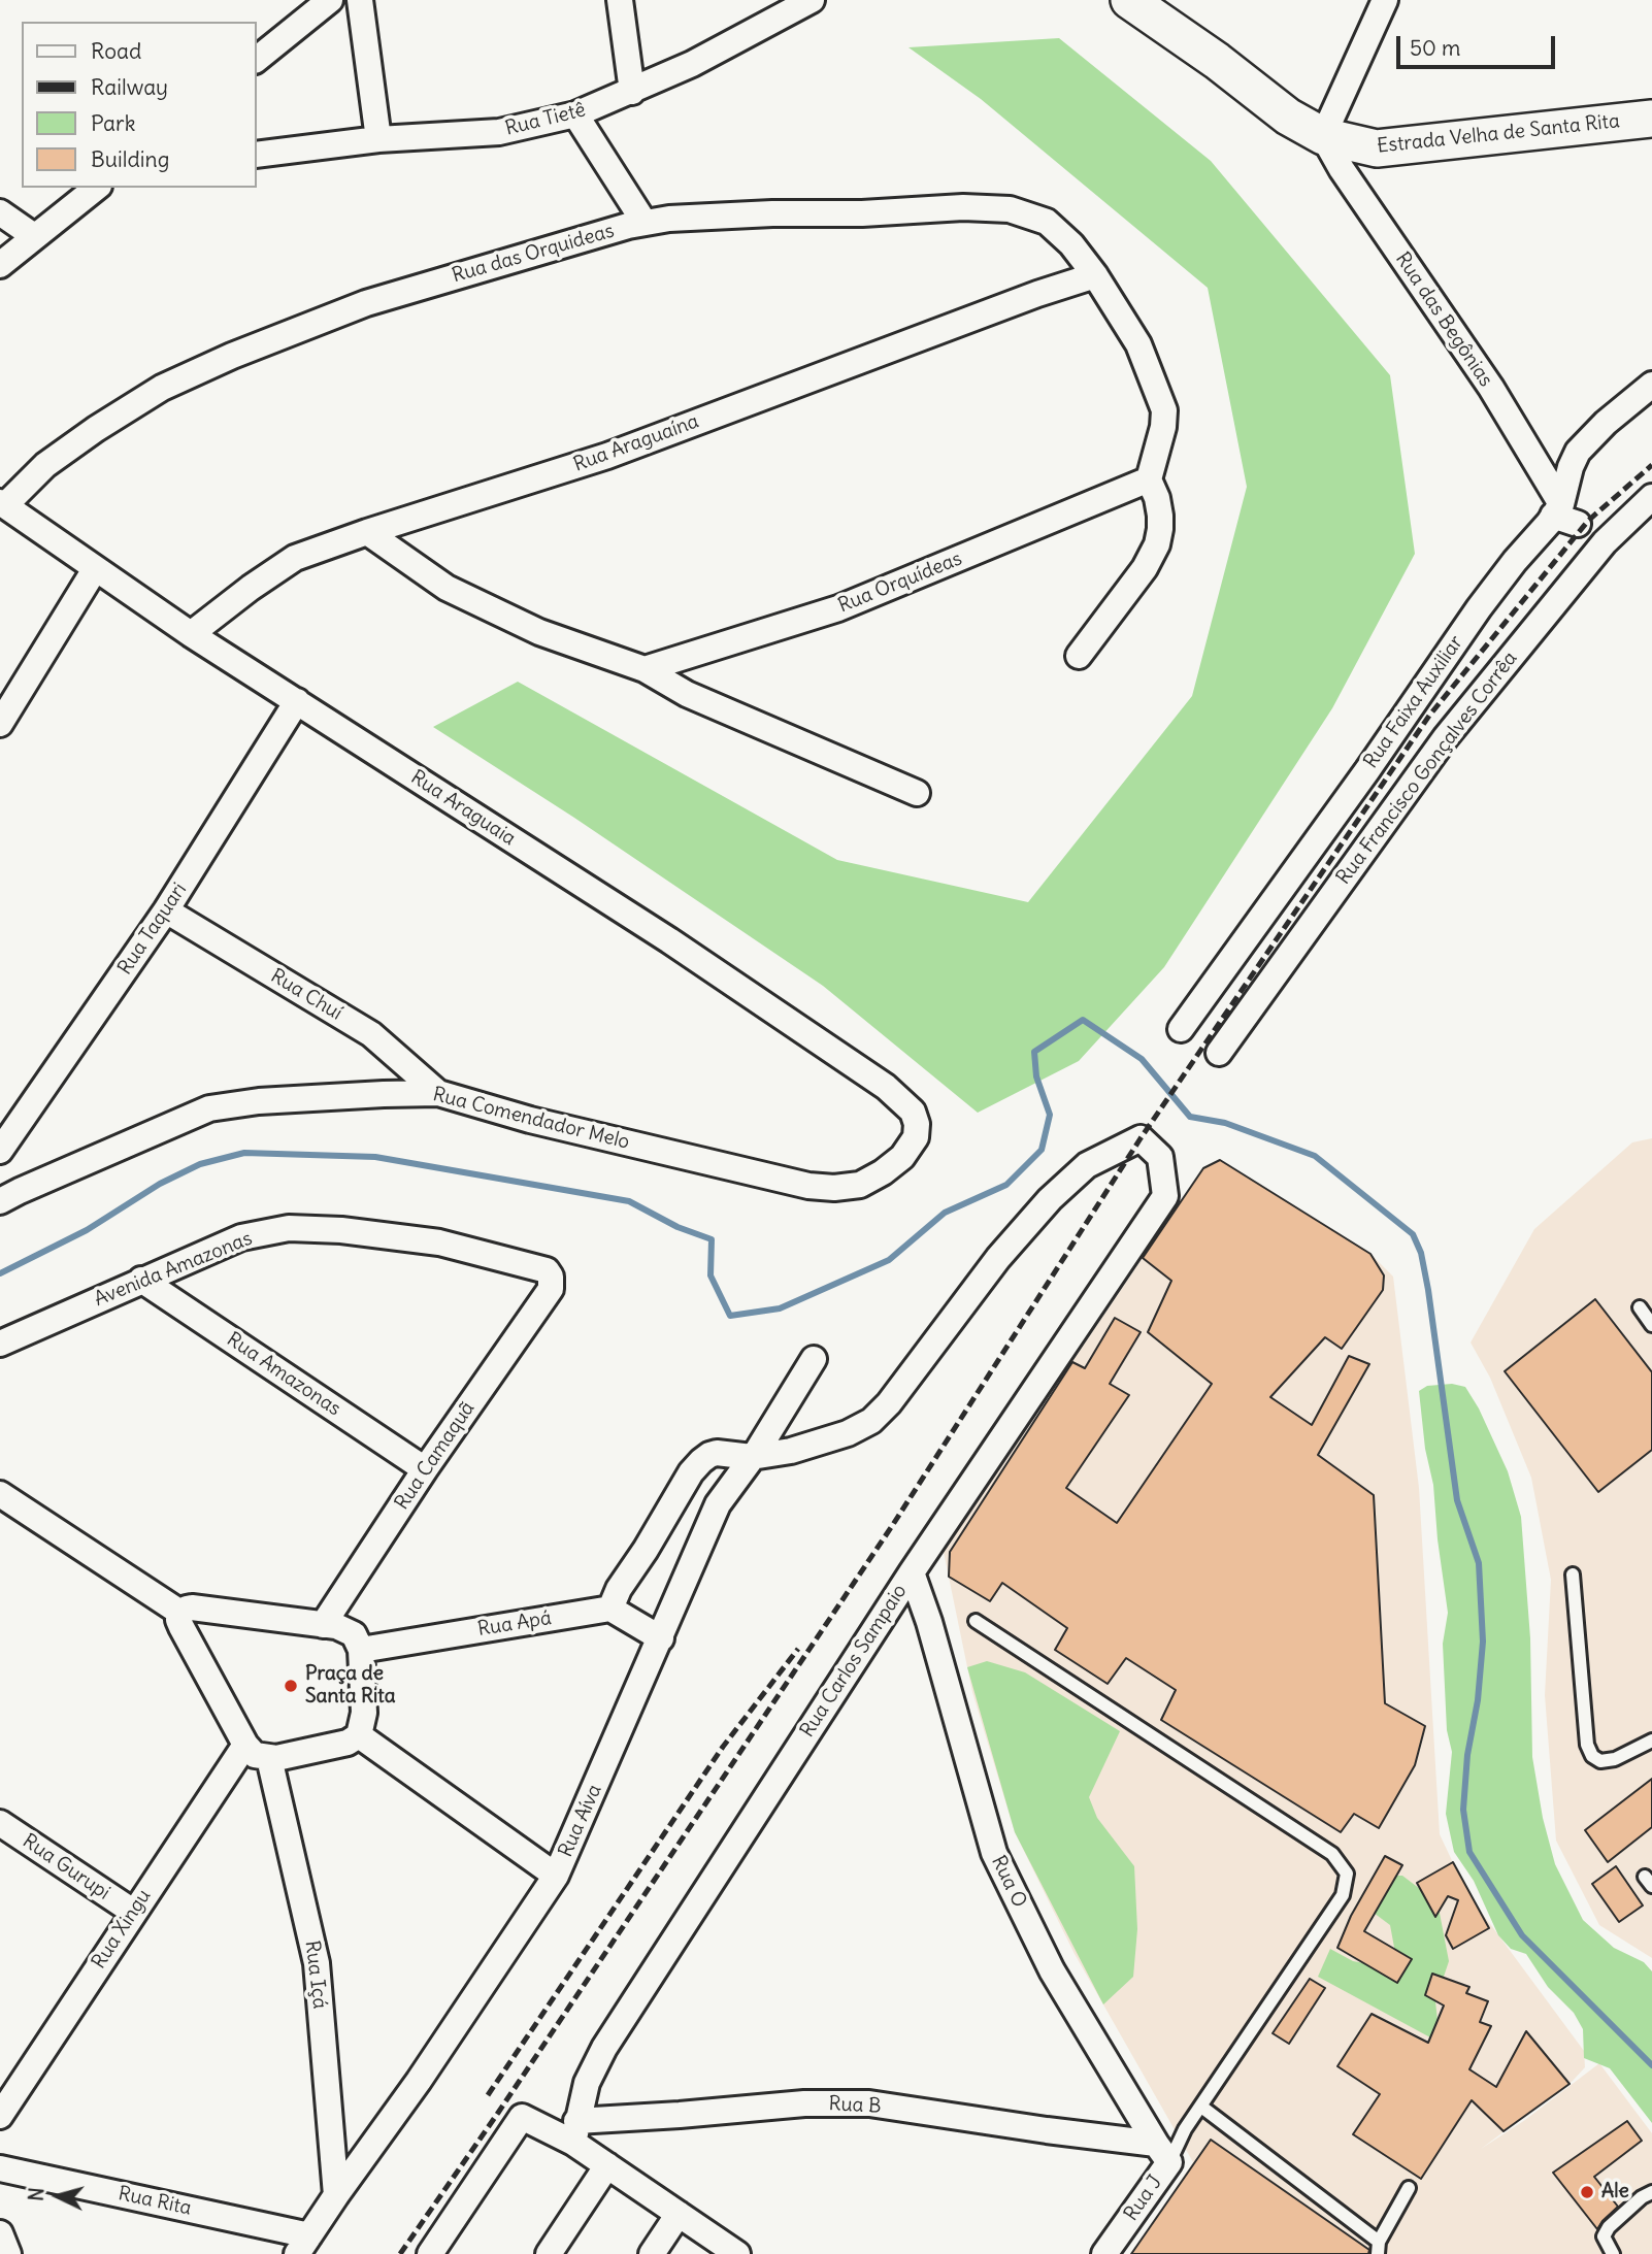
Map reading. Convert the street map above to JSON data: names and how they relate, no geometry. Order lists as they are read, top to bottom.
{
  "streets": {
    "main road": ["Estrada Velha de Santa Rita"],
    "street": [
      "Rua Tietê",
      "Rua das Orquideas",
      "Rua das Begônias",
      "Rua Araguaína",
      "Rua Orquídeas",
      "Rua Faixa Auxiliar",
      "Rua Francisco Gonçalves Corrêa",
      "Rua Araguaia",
      "Rua Taquari",
      "Rua Chuí",
      "Rua Comendador Melo",
      "Avenida Amazonas",
      "Rua Amazonas",
      "Rua Camaquã",
      "Rua Apá",
      "Rua Carlos Sampaio",
      "Rua Aíva",
      "Rua Gurupi",
      "Rua O",
      "Rua Xingu",
      "Rua Içá",
      "Rua B",
      "Rua J",
      "Rua Rita"
    ]
  },
  "crossings": [
    ["Estrada Velha de Santa Rita", "Rua das Begônias"],
    ["Rua das Orquideas", "Rua Araguaína"],
    ["Rua das Orquideas", "Rua Orquídeas"],
    ["Rua das Orquideas", "Rua Araguaia"],
    ["Rua das Begônias", "Rua Faixa Auxiliar"],
    ["Rua Araguaína", "Rua Araguaia"],
    ["Rua Araguaia", "Rua Taquari"],
    ["Rua Araguaia", "Rua Comendador Melo"],
    ["Rua Taquari", "Rua Chuí"],
    ["Rua Chuí", "Rua Comendador Melo"],
    ["Avenida Amazonas", "Rua Amazonas"],
    ["Avenida Amazonas", "Rua Camaquã"],
    ["Rua Amazonas", "Rua Camaquã"],
    ["Rua Carlos Sampaio", "Rua Aíva"],
    ["Rua Carlos Sampaio", "Rua O"],
    ["Rua Carlos Sampaio", "Rua B"],
    ["Rua Aíva", "Rua Içá"],
    ["Rua Aíva", "Rua Rita"],
    ["Rua Gurupi", "Rua Xingu"],
    ["Rua O", "Rua B"],
    ["Rua O", "Rua J"],
    ["Rua B", "Rua J"]
  ],
  "places": ["Praça de Santa Rita", "Ale"],
  "legend": [
    "Road",
    "Railway",
    "Park",
    "Building"
  ],
  "scale_bar": "50 m",
  "north": "left"
}
